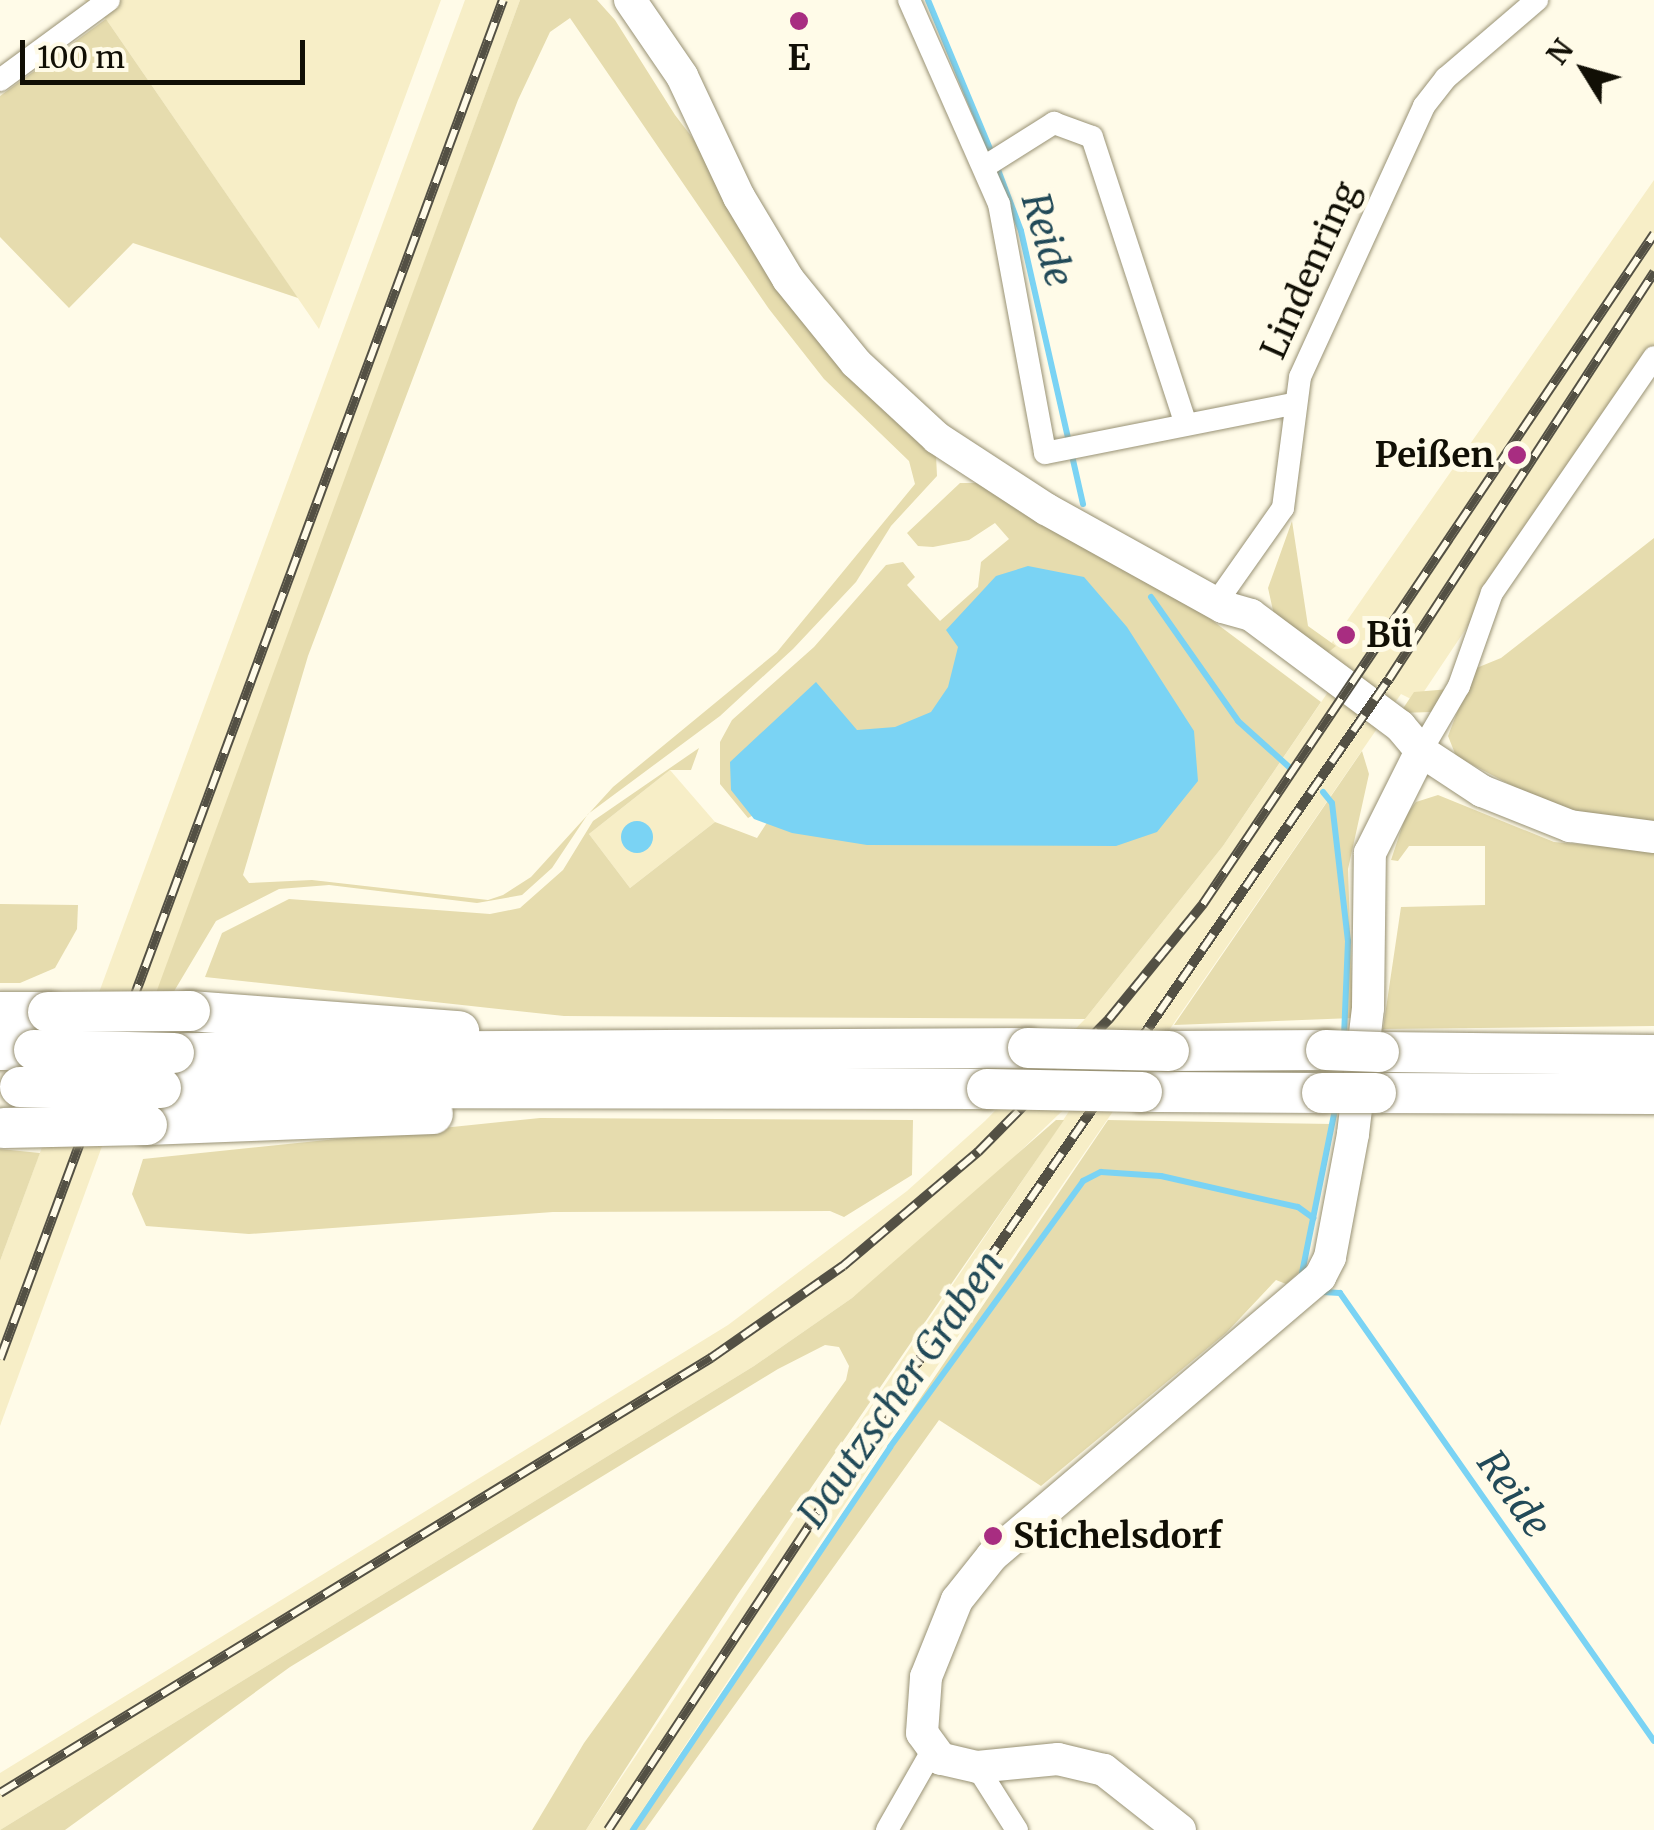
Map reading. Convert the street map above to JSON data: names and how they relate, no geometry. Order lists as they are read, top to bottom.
{
  "streets": {
    "street": ["Lindenring"]
  },
  "water": ["Reide", "Dautzscher Graben"],
  "places": [
    "E",
    "Peißen",
    "Bü",
    "Stichelsdorf"
  ],
  "scale_bar": "100 m",
  "north": "top left"
}
